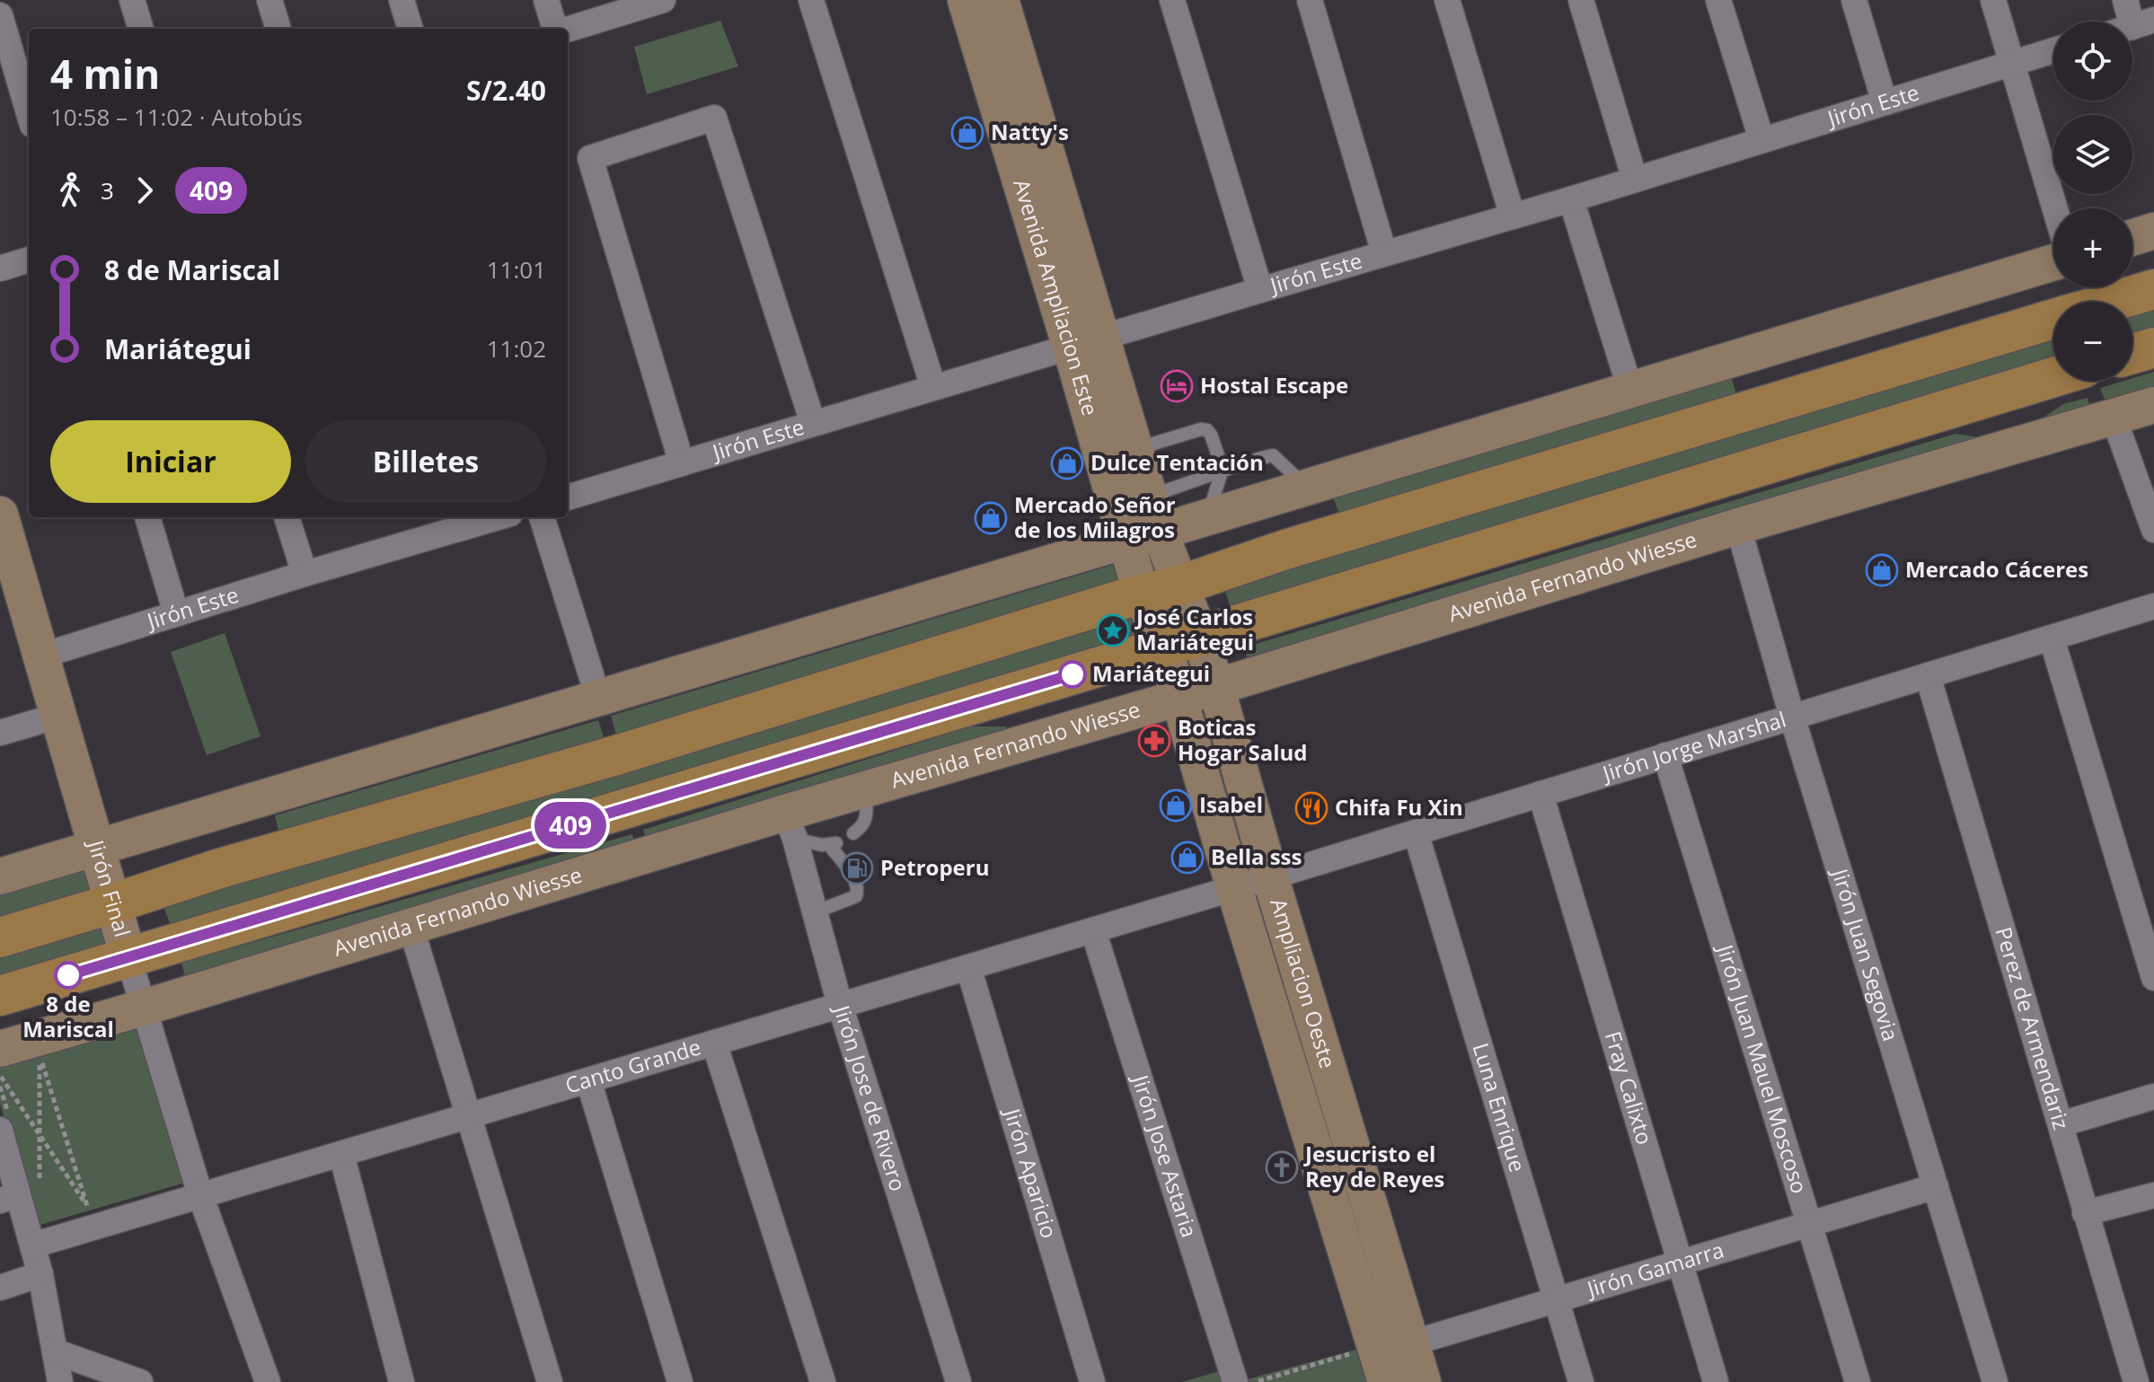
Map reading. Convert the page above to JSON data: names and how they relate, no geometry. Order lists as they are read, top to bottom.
{
  "streets": {
    "main road": [
      "Avenida Ampliacion Este",
      "Avenida Fernando Wiesse",
      "Jirón Final",
      "Ampliacion Oeste"
    ],
    "street": [
      "Jirón Este",
      "Jirón Jorge Marshal",
      "Jirón Juan Segovia",
      "Perez de Armendariz",
      "Canto Grande",
      "Jirón Juan Mauel Moscoso",
      "Fray Calixto",
      "Jirón Jose de Rivero",
      "Luna Enrique",
      "Jirón Jose Astaria",
      "Jirón Aparicio",
      "Jirón Gamarra"
    ]
  },
  "crossings": [
    ["Jirón Este", "Avenida Ampliacion Este"],
    ["Jirón Este", "Jirón Final"],
    ["Avenida Ampliacion Este", "Ampliacion Oeste"],
    ["Avenida Fernando Wiesse", "Jirón Final"],
    ["Avenida Fernando Wiesse", "Jirón Juan Segovia"],
    ["Avenida Fernando Wiesse", "Ampliacion Oeste"],
    ["Avenida Fernando Wiesse", "Jirón Jose de Rivero"],
    ["Jirón Jorge Marshal", "Jirón Juan Segovia"],
    ["Jirón Jorge Marshal", "Ampliacion Oeste"],
    ["Jirón Jorge Marshal", "Perez de Armendariz"],
    ["Jirón Jorge Marshal", "Canto Grande"],
    ["Jirón Jorge Marshal", "Jirón Juan Mauel Moscoso"],
    ["Jirón Jorge Marshal", "Fray Calixto"],
    ["Jirón Jorge Marshal", "Luna Enrique"],
    ["Jirón Final", "Canto Grande"],
    ["Jirón Juan Segovia", "Jirón Gamarra"],
    ["Ampliacion Oeste", "Canto Grande"],
    ["Ampliacion Oeste", "Jirón Gamarra"],
    ["Canto Grande", "Jirón Jose de Rivero"],
    ["Canto Grande", "Jirón Jose Astaria"],
    ["Canto Grande", "Jirón Aparicio"],
    ["Jirón Juan Mauel Moscoso", "Jirón Gamarra"],
    ["Fray Calixto", "Jirón Gamarra"],
    ["Luna Enrique", "Jirón Gamarra"]
  ],
  "places": {
    "shop": [
      "Natty's",
      "Dulce Tentación",
      "Mercado Señor de los Milagros",
      "Mercado Cáceres",
      "Isabel",
      "Bella sss"
    ],
    "hotel": ["Hostal Escape"],
    "place": ["José Carlos Mariátegui"],
    "other": ["Mariátegui", "8 de Mariscal"],
    "pharmacy": ["Boticas Hogar Salud"],
    "restaurant": ["Chifa Fu Xin"],
    "fuel station": ["Petroperu"],
    "church": ["Jesucristo el Rey de Reyes"]
  },
  "lines": ["bus line 409"],
  "page": {
    "on_map": "409",
    "map_buttons": ["+", "−"],
    "heading": ["4 min", "10:58 – 11:02 · Autobús", "S/2.40"],
    "legs": ["3", "409"],
    "list": [
      {
        "name": "8 de Mariscal",
        "value": "11:01"
      },
      {
        "name": "Mariátegui",
        "value": "11:02"
      }
    ],
    "buttons": ["Iniciar", "Billetes"]
  }
}
